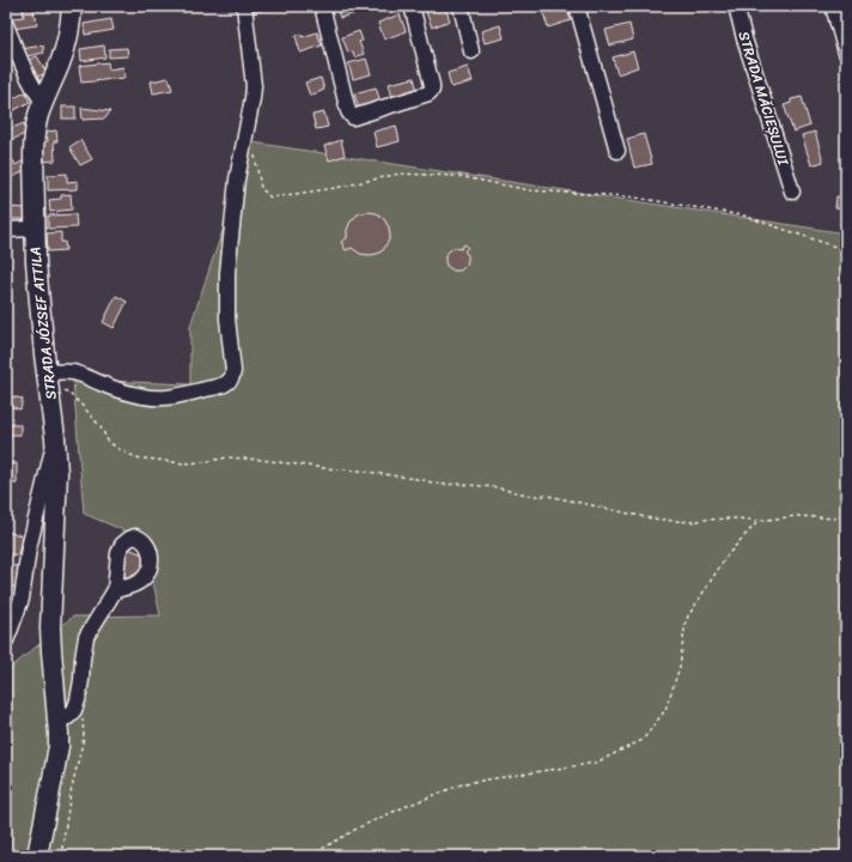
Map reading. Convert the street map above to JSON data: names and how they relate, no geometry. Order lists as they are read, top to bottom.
{
  "streets": {
    "main road": ["STRADA JÓZSEF ATTILA"],
    "street": ["STRADA MĂCIEȘULUI"]
  }
}
